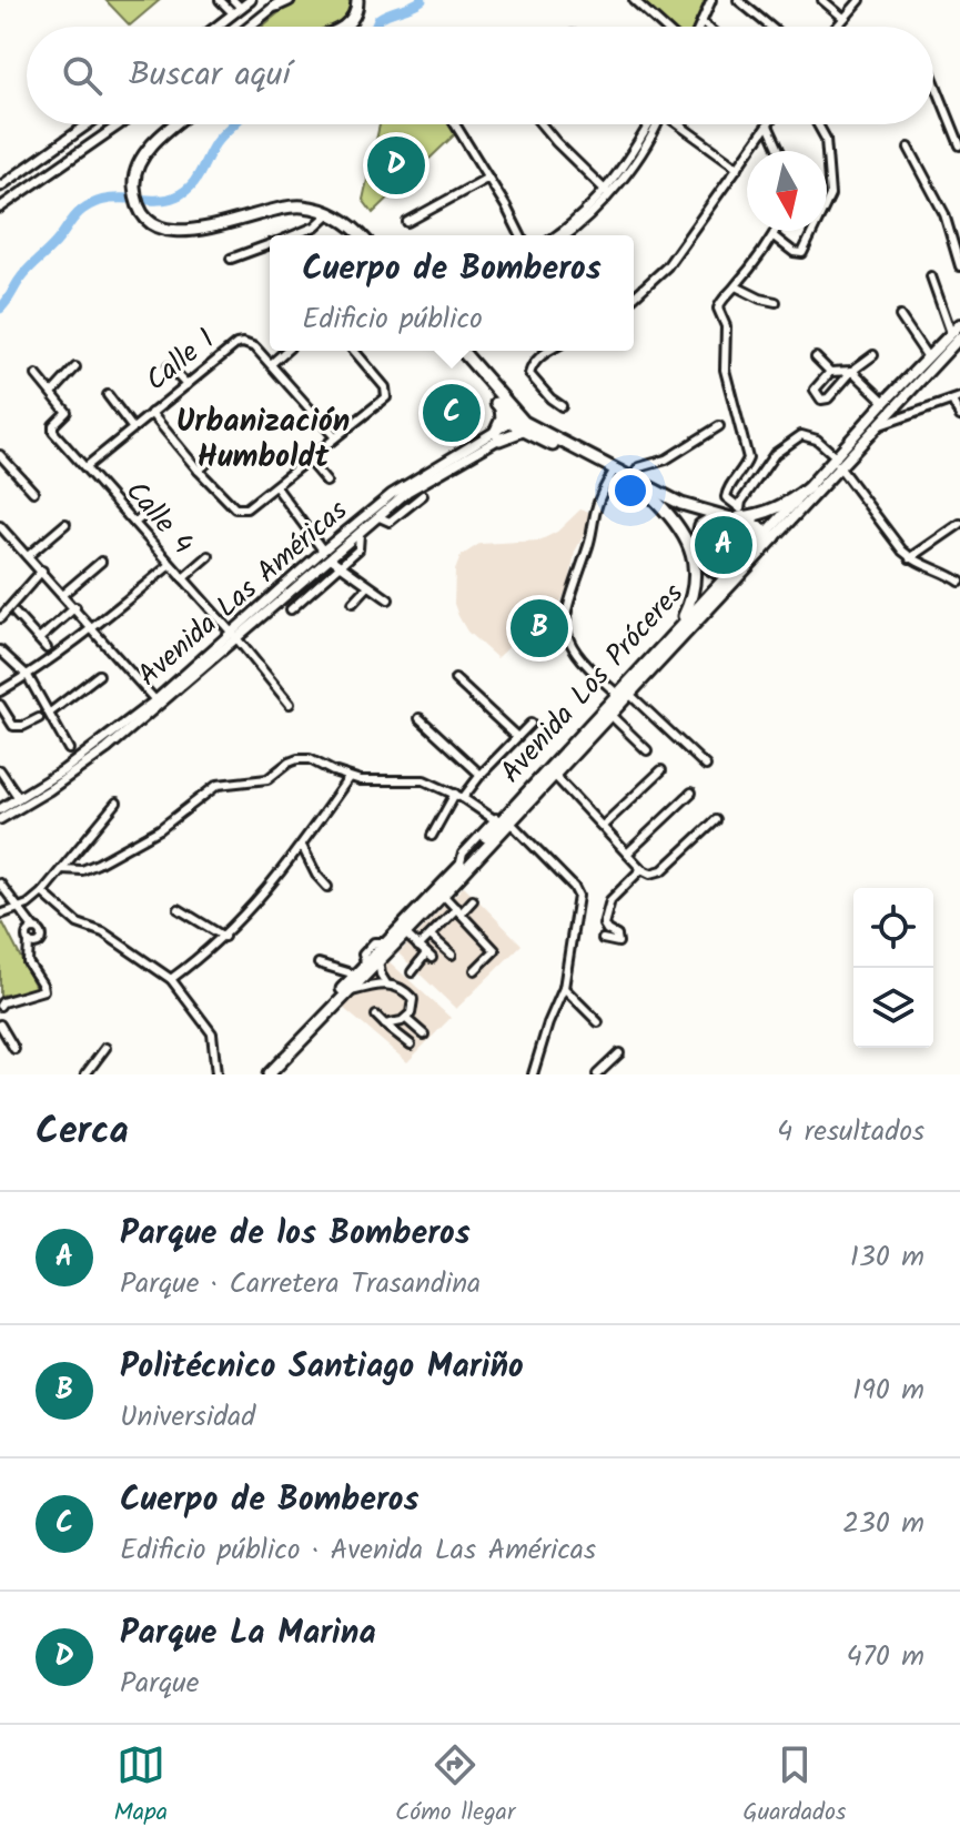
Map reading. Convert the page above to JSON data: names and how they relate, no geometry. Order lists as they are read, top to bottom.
{
  "streets": {
    "highway": ["Avenida Los Próceres"],
    "street": ["Calle 1", "Calle 4", "Avenida Las Américas"]
  },
  "crossings": [
    ["Calle 1", "Calle 4"],
    ["Calle 4", "Avenida Las Américas"]
  ],
  "districts": ["Urbanización Humboldt"],
  "north": "bottom",
  "page": {
    "search": "Buscar aquí",
    "pins": [
      "D",
      "C",
      "A",
      "B"
    ],
    "popup": ["Cuerpo de Bomberos", "Edificio público"],
    "heading": ["Cerca", "4 resultados"],
    "list": [
      {
        "mark": "A",
        "name": "Parque de los Bomberos",
        "note": "Parque · Carretera Trasandina",
        "value": "130 m"
      },
      {
        "mark": "B",
        "name": "Politécnico Santiago Mariño",
        "note": "Universidad",
        "value": "190 m"
      },
      {
        "mark": "C",
        "name": "Cuerpo de Bomberos",
        "note": "Edificio público · Avenida Las Américas",
        "value": "230 m"
      },
      {
        "mark": "D",
        "name": "Parque La Marina",
        "note": "Parque",
        "value": "470 m"
      }
    ],
    "nav": ["Mapa", "Cómo llegar", "Guardados"]
  }
}
